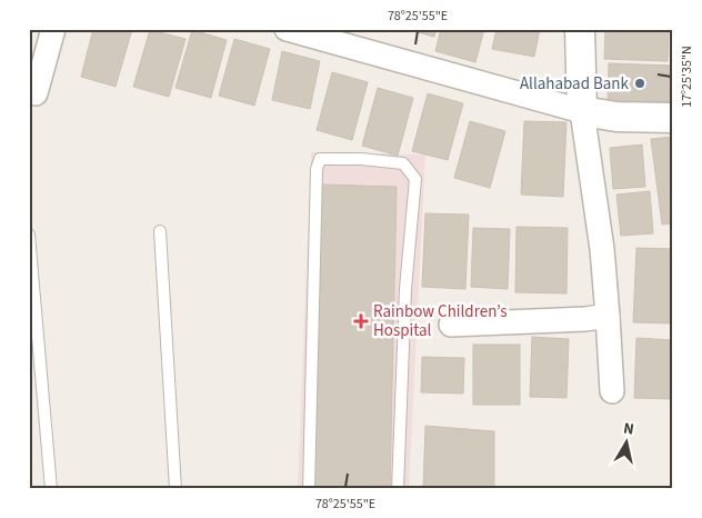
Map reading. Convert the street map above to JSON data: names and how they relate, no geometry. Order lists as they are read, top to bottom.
{
  "places": {
    "other": ["Allahabad Bank"],
    "health": ["Rainbow Children’s Hospital"]
  },
  "north": "top",
  "coordinates": ["78°25'55\"E", "17°25'35\"N"]
}
